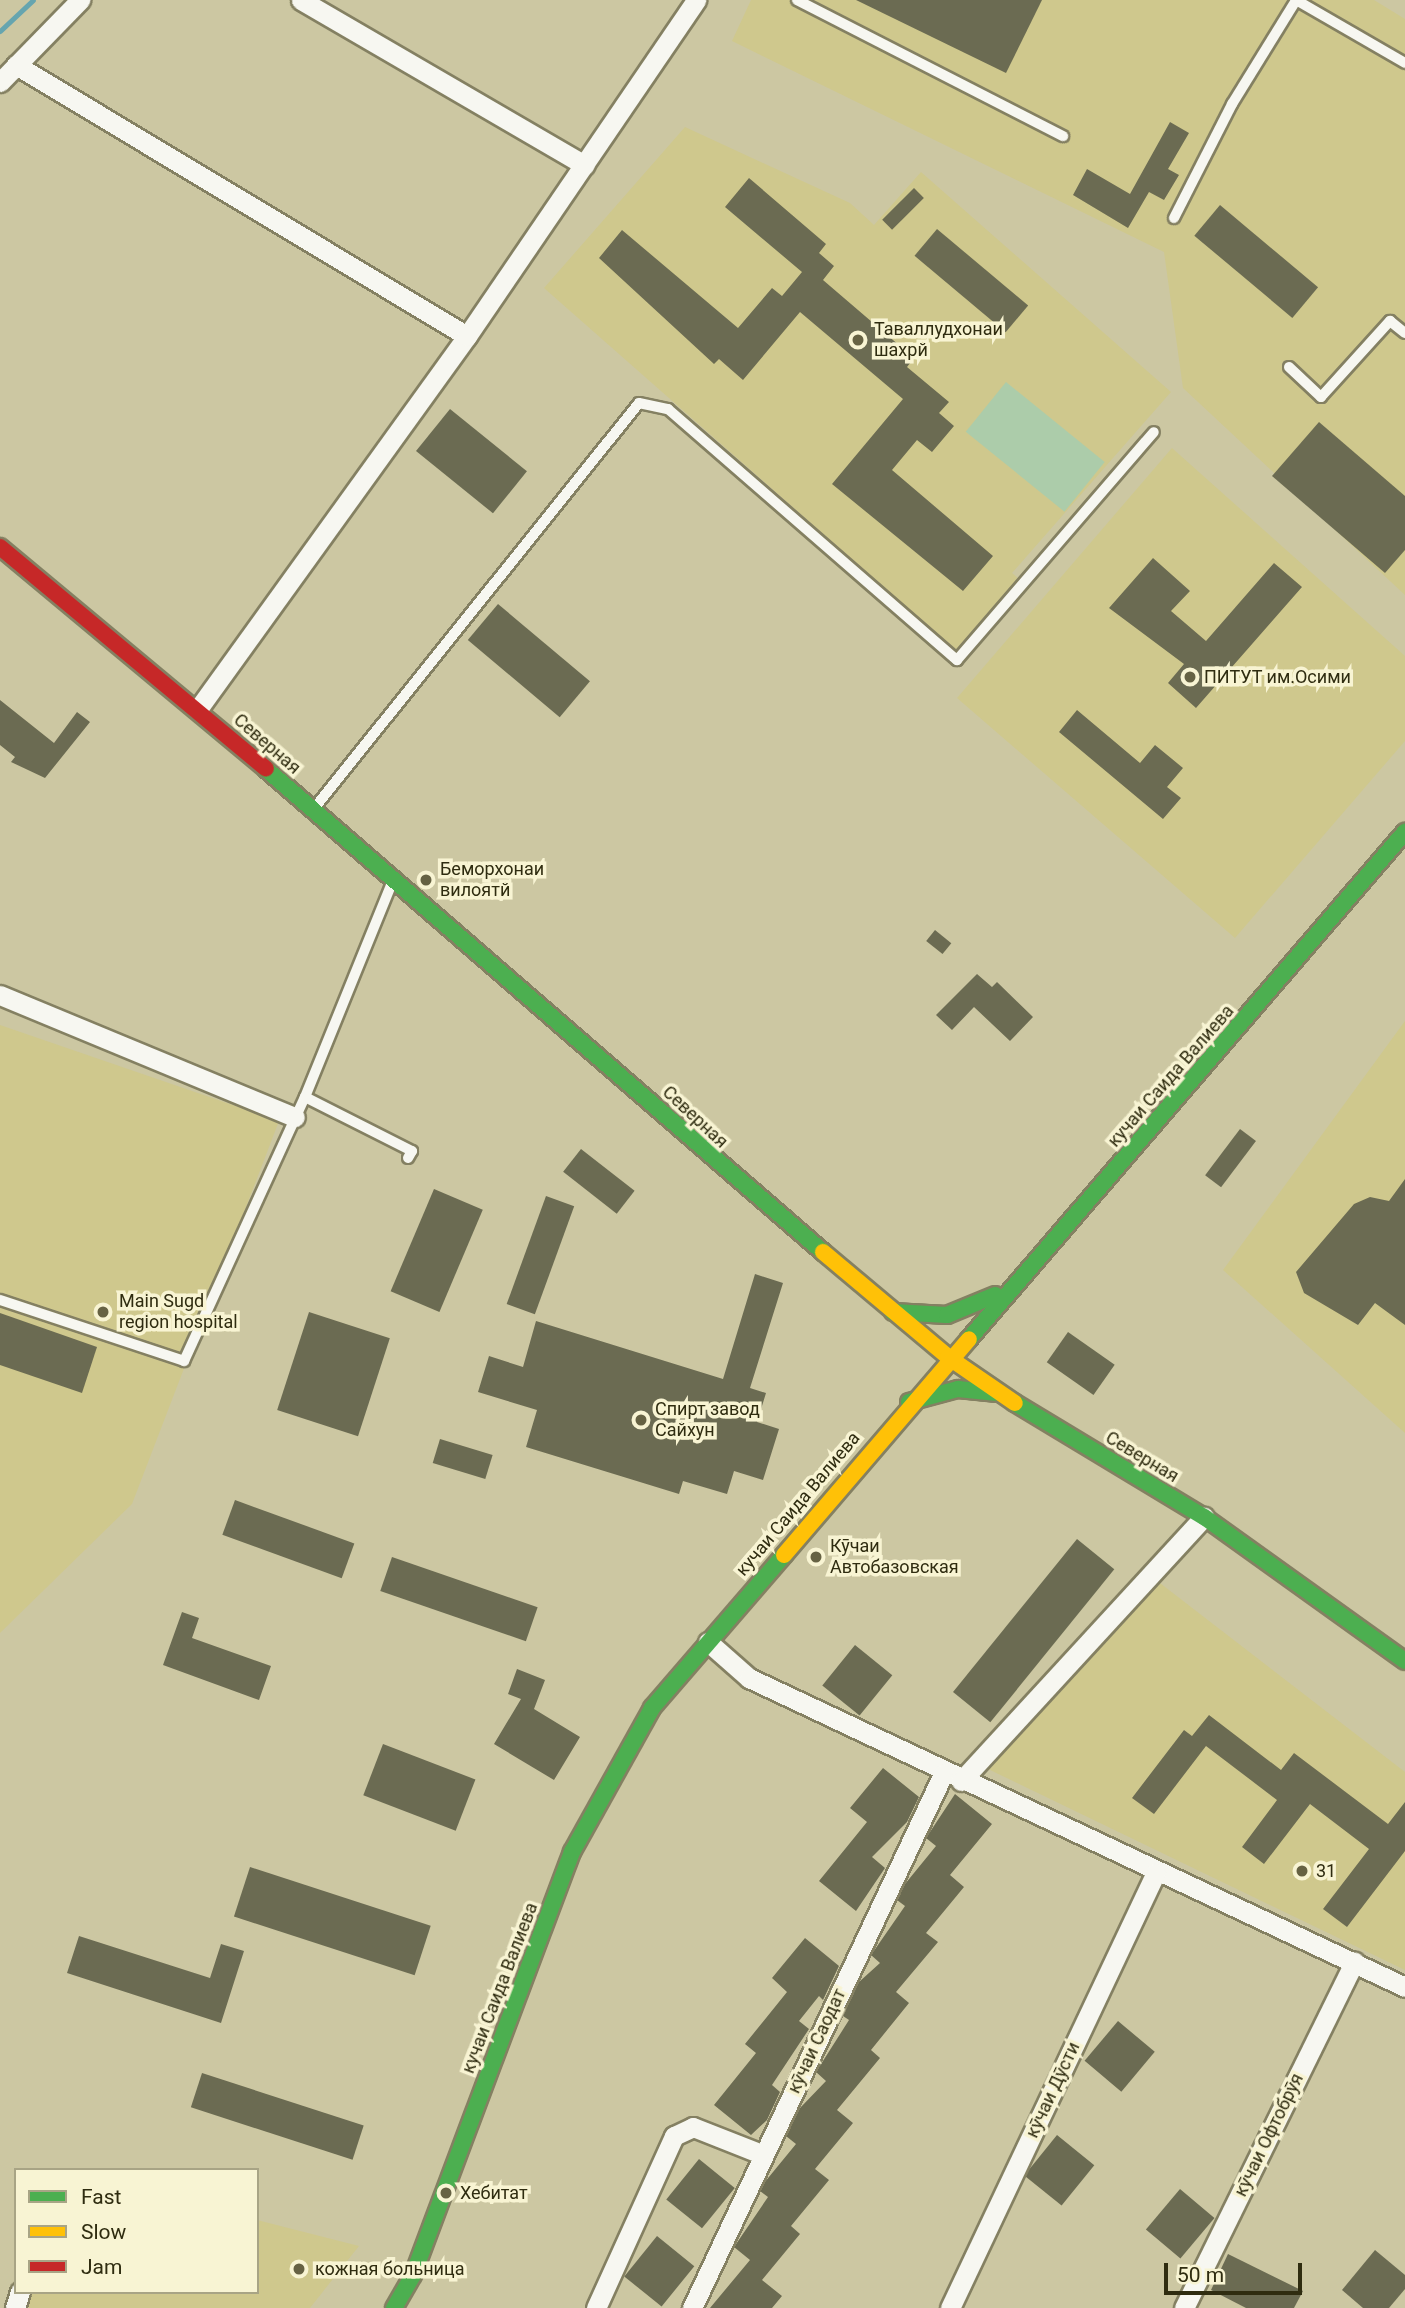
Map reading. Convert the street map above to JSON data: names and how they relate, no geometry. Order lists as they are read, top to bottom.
{
  "streets": {
    "main road": ["Северная", "кучаи Саида Валиева"],
    "street": ["кӯчаи Саодат", "кӯчаи Дӯсти", "кӯчаи Офтобрӯя"]
  },
  "crossings": [
    ["Северная", "кучаи Саида Валиева"],
    ["Северная", "кӯчаи Саодат"]
  ],
  "places": [
    "Таваллудхонаи шахрй",
    "ПИТУТ им.Осими",
    "Беморхонаи вилоятй",
    "Main Sugd region hospital",
    "Спирт завод Сайхун",
    "Кӯчаи Автобазовская",
    "31",
    "Хебитат",
    "кожная больница"
  ],
  "legend": ["Fast", "Slow", "Jam"],
  "scale_bar": "50 m"
}
